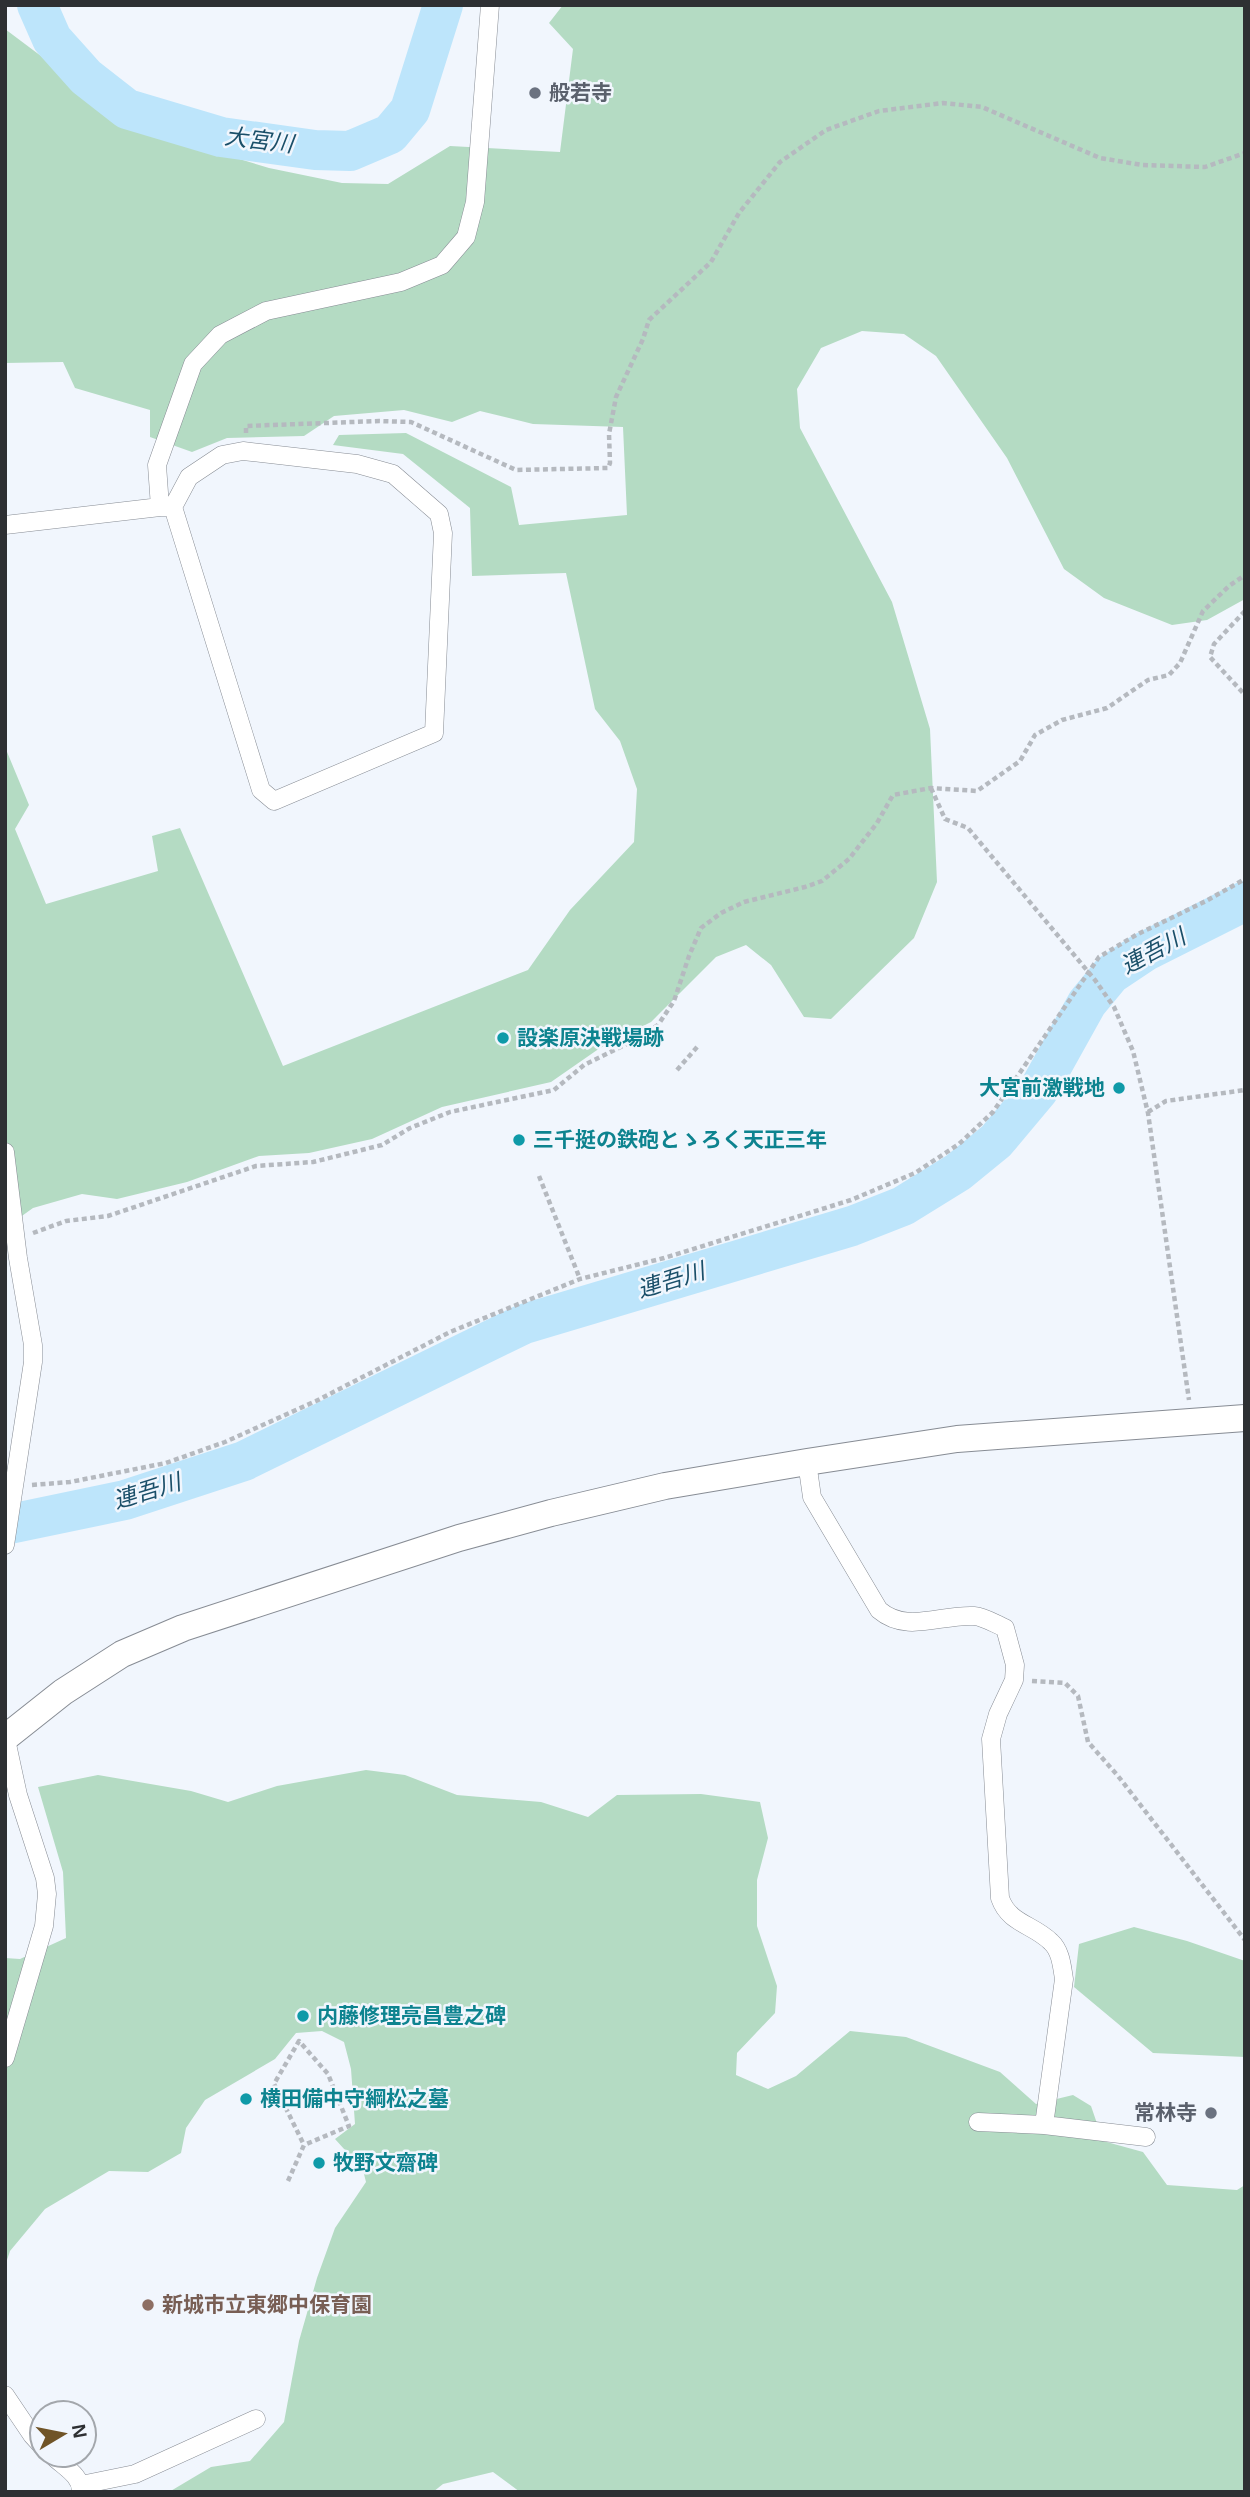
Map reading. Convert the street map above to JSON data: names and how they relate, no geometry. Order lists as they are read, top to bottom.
{
  "water": ["大宮川", "連吾川"],
  "places": [
    "般若寺",
    "設楽原決戦場跡",
    "大宮前激戦地",
    "三千挺の鉄砲とゝろく天正三年",
    "内藤修理亮昌豊之碑",
    "横田備中守綱松之墓",
    "常林寺",
    "牧野文齋碑",
    "新城市立東郷中保育園"
  ],
  "north": "right"
}
